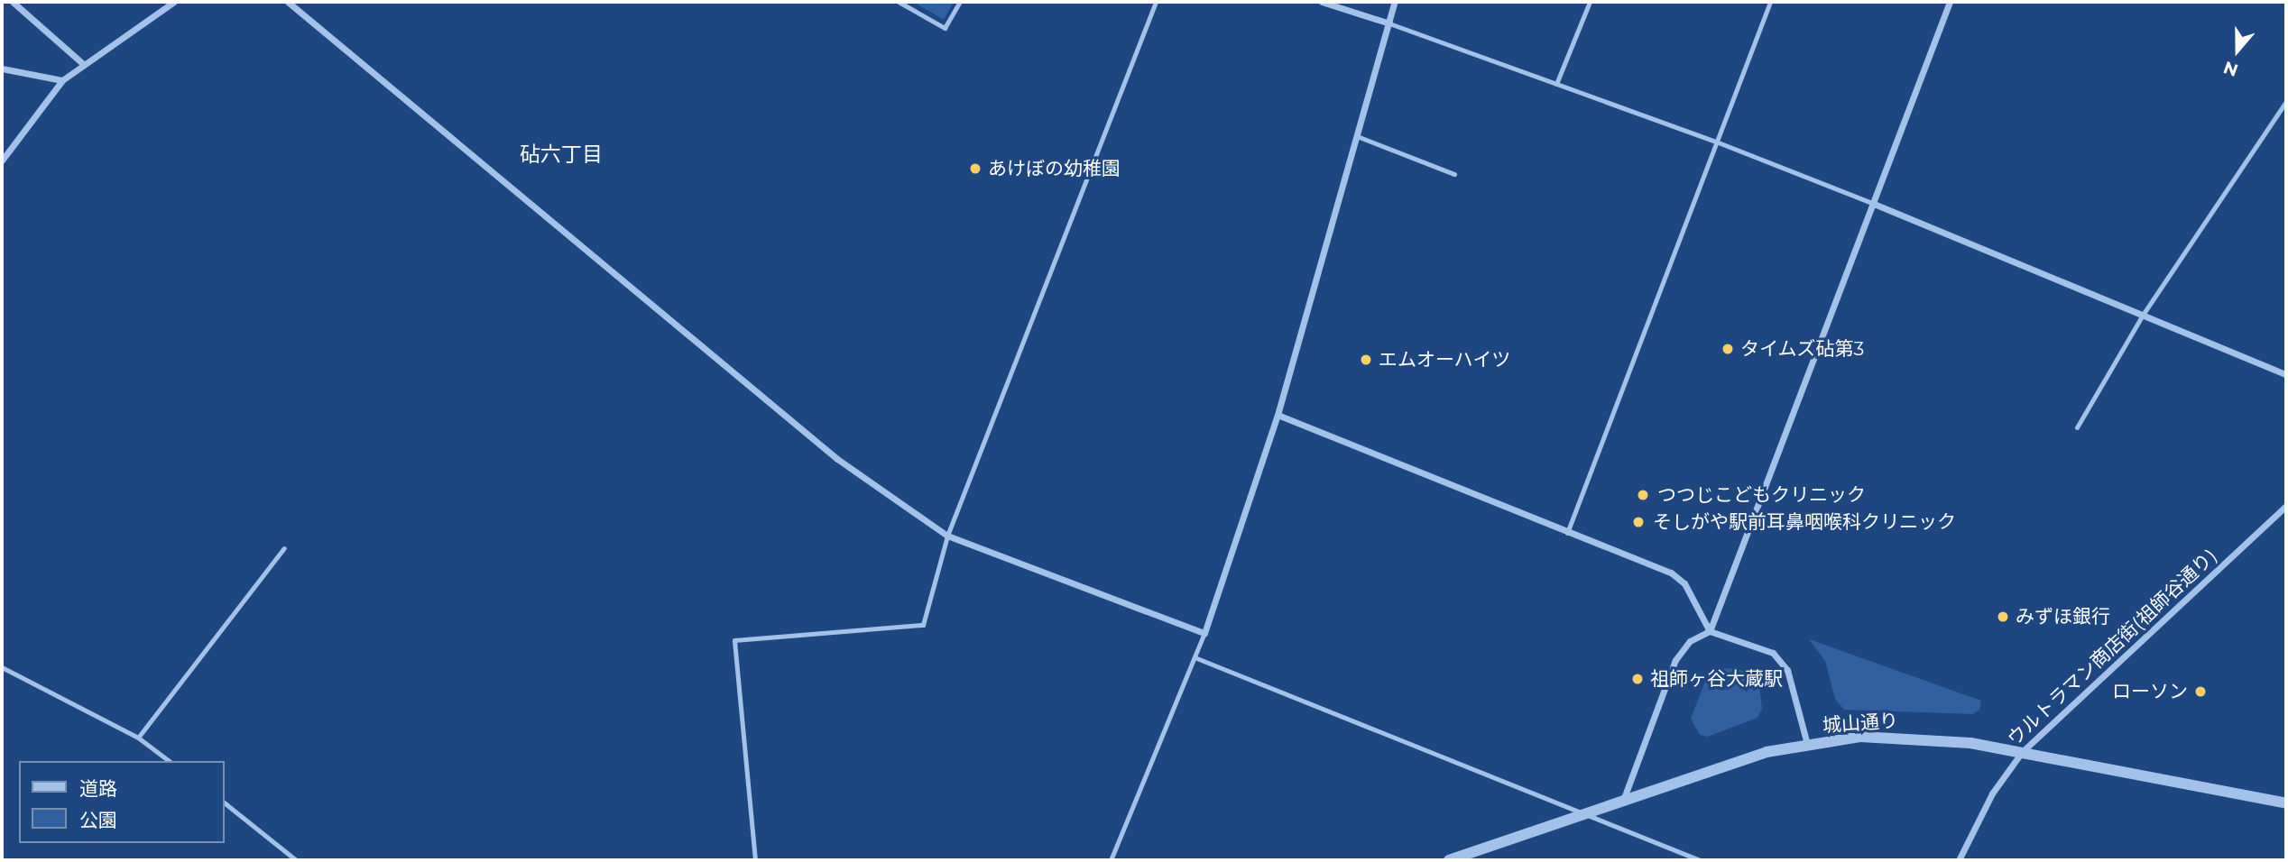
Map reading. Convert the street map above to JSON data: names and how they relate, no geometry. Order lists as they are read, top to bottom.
{
  "streets": {
    "street": ["ウルトラマン商店街(祖師谷通り)", "城山通り"]
  },
  "crossings": [
    ["ウルトラマン商店街(祖師谷通り)", "城山通り"]
  ],
  "districts": ["砧六丁目"],
  "places": [
    "あけぼの幼稚園",
    "タイムズ砧第3",
    "エムオーハイツ",
    "つつじこどもクリニック",
    "そしがや駅前耳鼻咽喉科クリニック",
    "みずほ銀行",
    "祖師ヶ谷大蔵駅",
    "ローソン"
  ],
  "legend": ["道路", "公園"],
  "north": "bottom"
}
